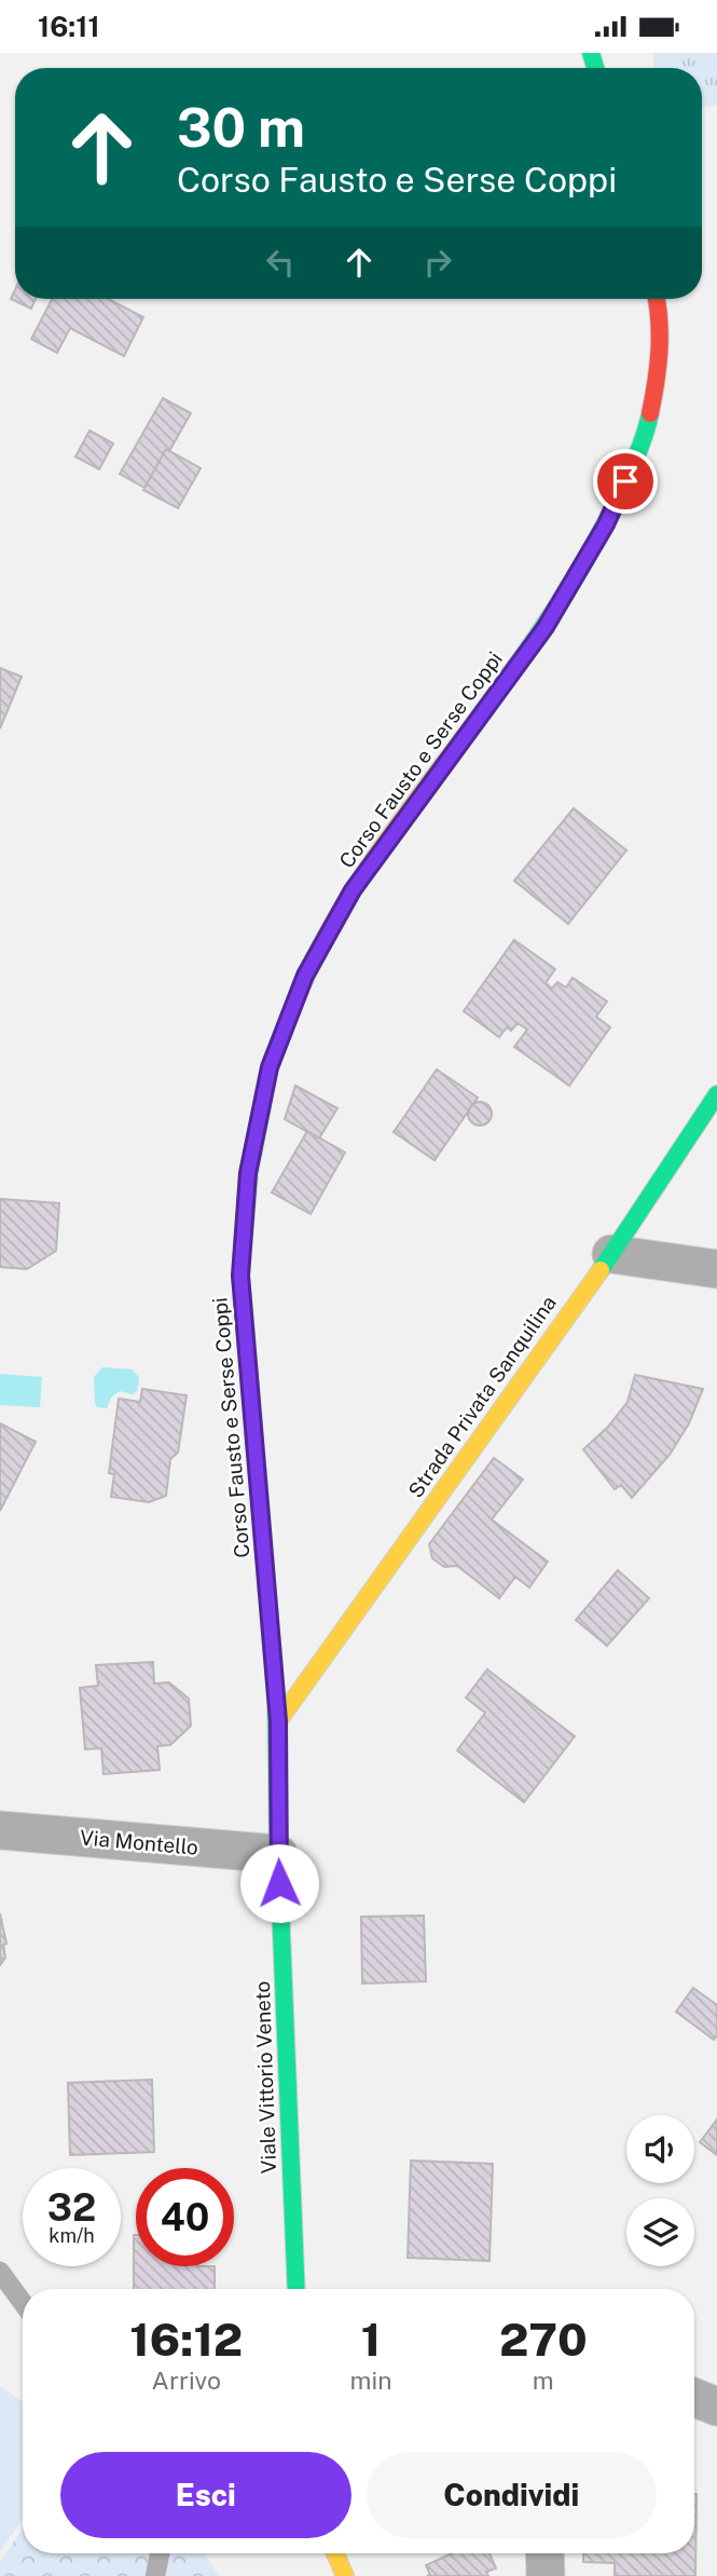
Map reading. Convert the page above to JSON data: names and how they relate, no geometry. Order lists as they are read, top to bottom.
{
  "streets": {
    "street": [
      "Corso Fausto e Serse Coppi",
      "Strada Privata Sanquilina",
      "Via Montello",
      "Viale Vittorio Veneto"
    ]
  },
  "crossings": [
    ["Corso Fausto e Serse Coppi", "Strada Privata Sanquilina"],
    ["Corso Fausto e Serse Coppi", "Via Montello"],
    ["Corso Fausto e Serse Coppi", "Viale Vittorio Veneto"],
    ["Via Montello", "Viale Vittorio Veneto"]
  ],
  "page": {
    "status": "16:11",
    "turn": ["30 m", "Corso Fausto e Serse Coppi"],
    "speed": "32 km/h",
    "limit": "40",
    "eta": [
      "16:12",
      "Arrivo",
      "1",
      "min",
      "270",
      "m"
    ],
    "buttons": ["Esci", "Condividi"]
  }
}
